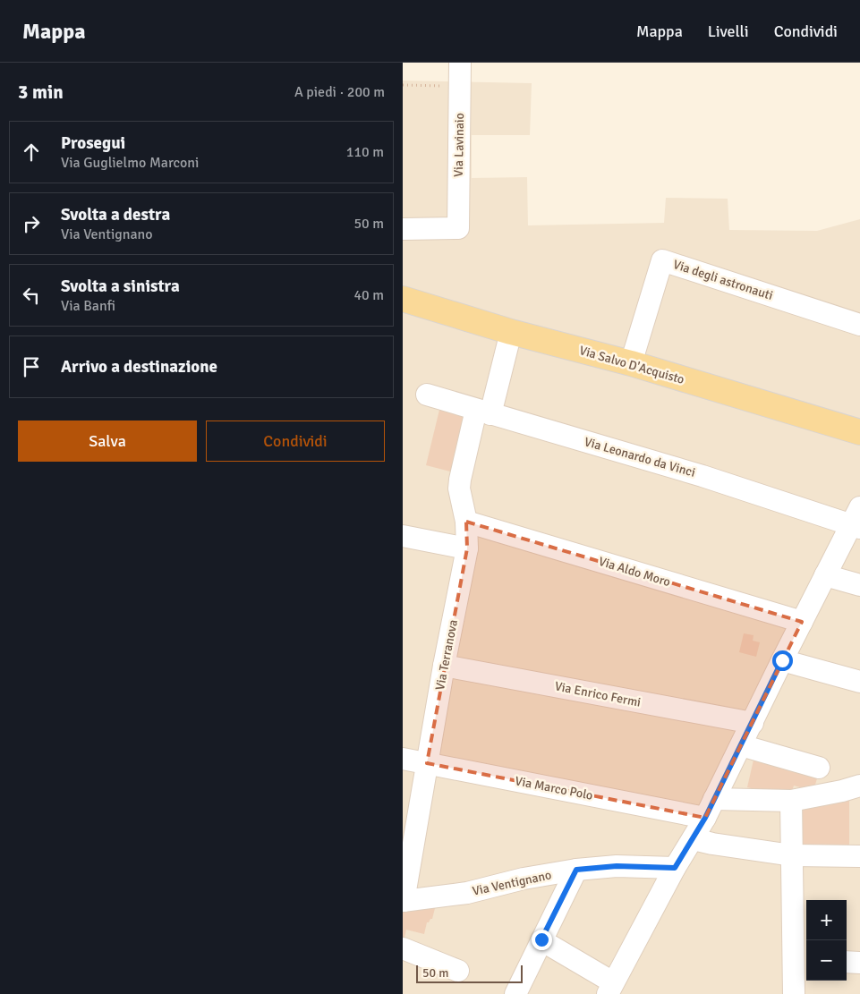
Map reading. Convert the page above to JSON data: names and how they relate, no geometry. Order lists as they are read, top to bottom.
{
  "streets": {
    "main road": ["Via Salvo D'Acquisto"],
    "street": [
      "Via Lavinaio",
      "Via degli astronauti",
      "Via Leonardo da Vinci",
      "Via Aldo Moro",
      "Via Terranova",
      "Via Enrico Fermi",
      "Via Marco Polo",
      "Via Ventignano"
    ]
  },
  "crossings": [
    ["Via degli astronauti", "Via Salvo D'Acquisto"],
    ["Via Salvo D'Acquisto", "Via Terranova"],
    ["Via Leonardo da Vinci", "Via Terranova"],
    ["Via Aldo Moro", "Via Terranova"],
    ["Via Terranova", "Via Enrico Fermi"],
    ["Via Terranova", "Via Marco Polo"],
    ["Via Terranova", "Via Ventignano"]
  ],
  "scale_bar": "50 m",
  "page": {
    "header": "Mappa",
    "nav": ["Mappa", "Livelli", "Condividi"],
    "heading": ["3 min", "A piedi · 200 m"],
    "list": [
      ["Prosegui", "Via Guglielmo Marconi", "110 m"],
      ["Svolta a destra", "Via Ventignano", "50 m"],
      ["Svolta a sinistra", "Via Banfi", "40 m"],
      "Arrivo a destinazione"
    ],
    "buttons": ["Salva", "Condividi"],
    "map_buttons": ["+", "−"],
    "scale": "50 m"
  }
}
